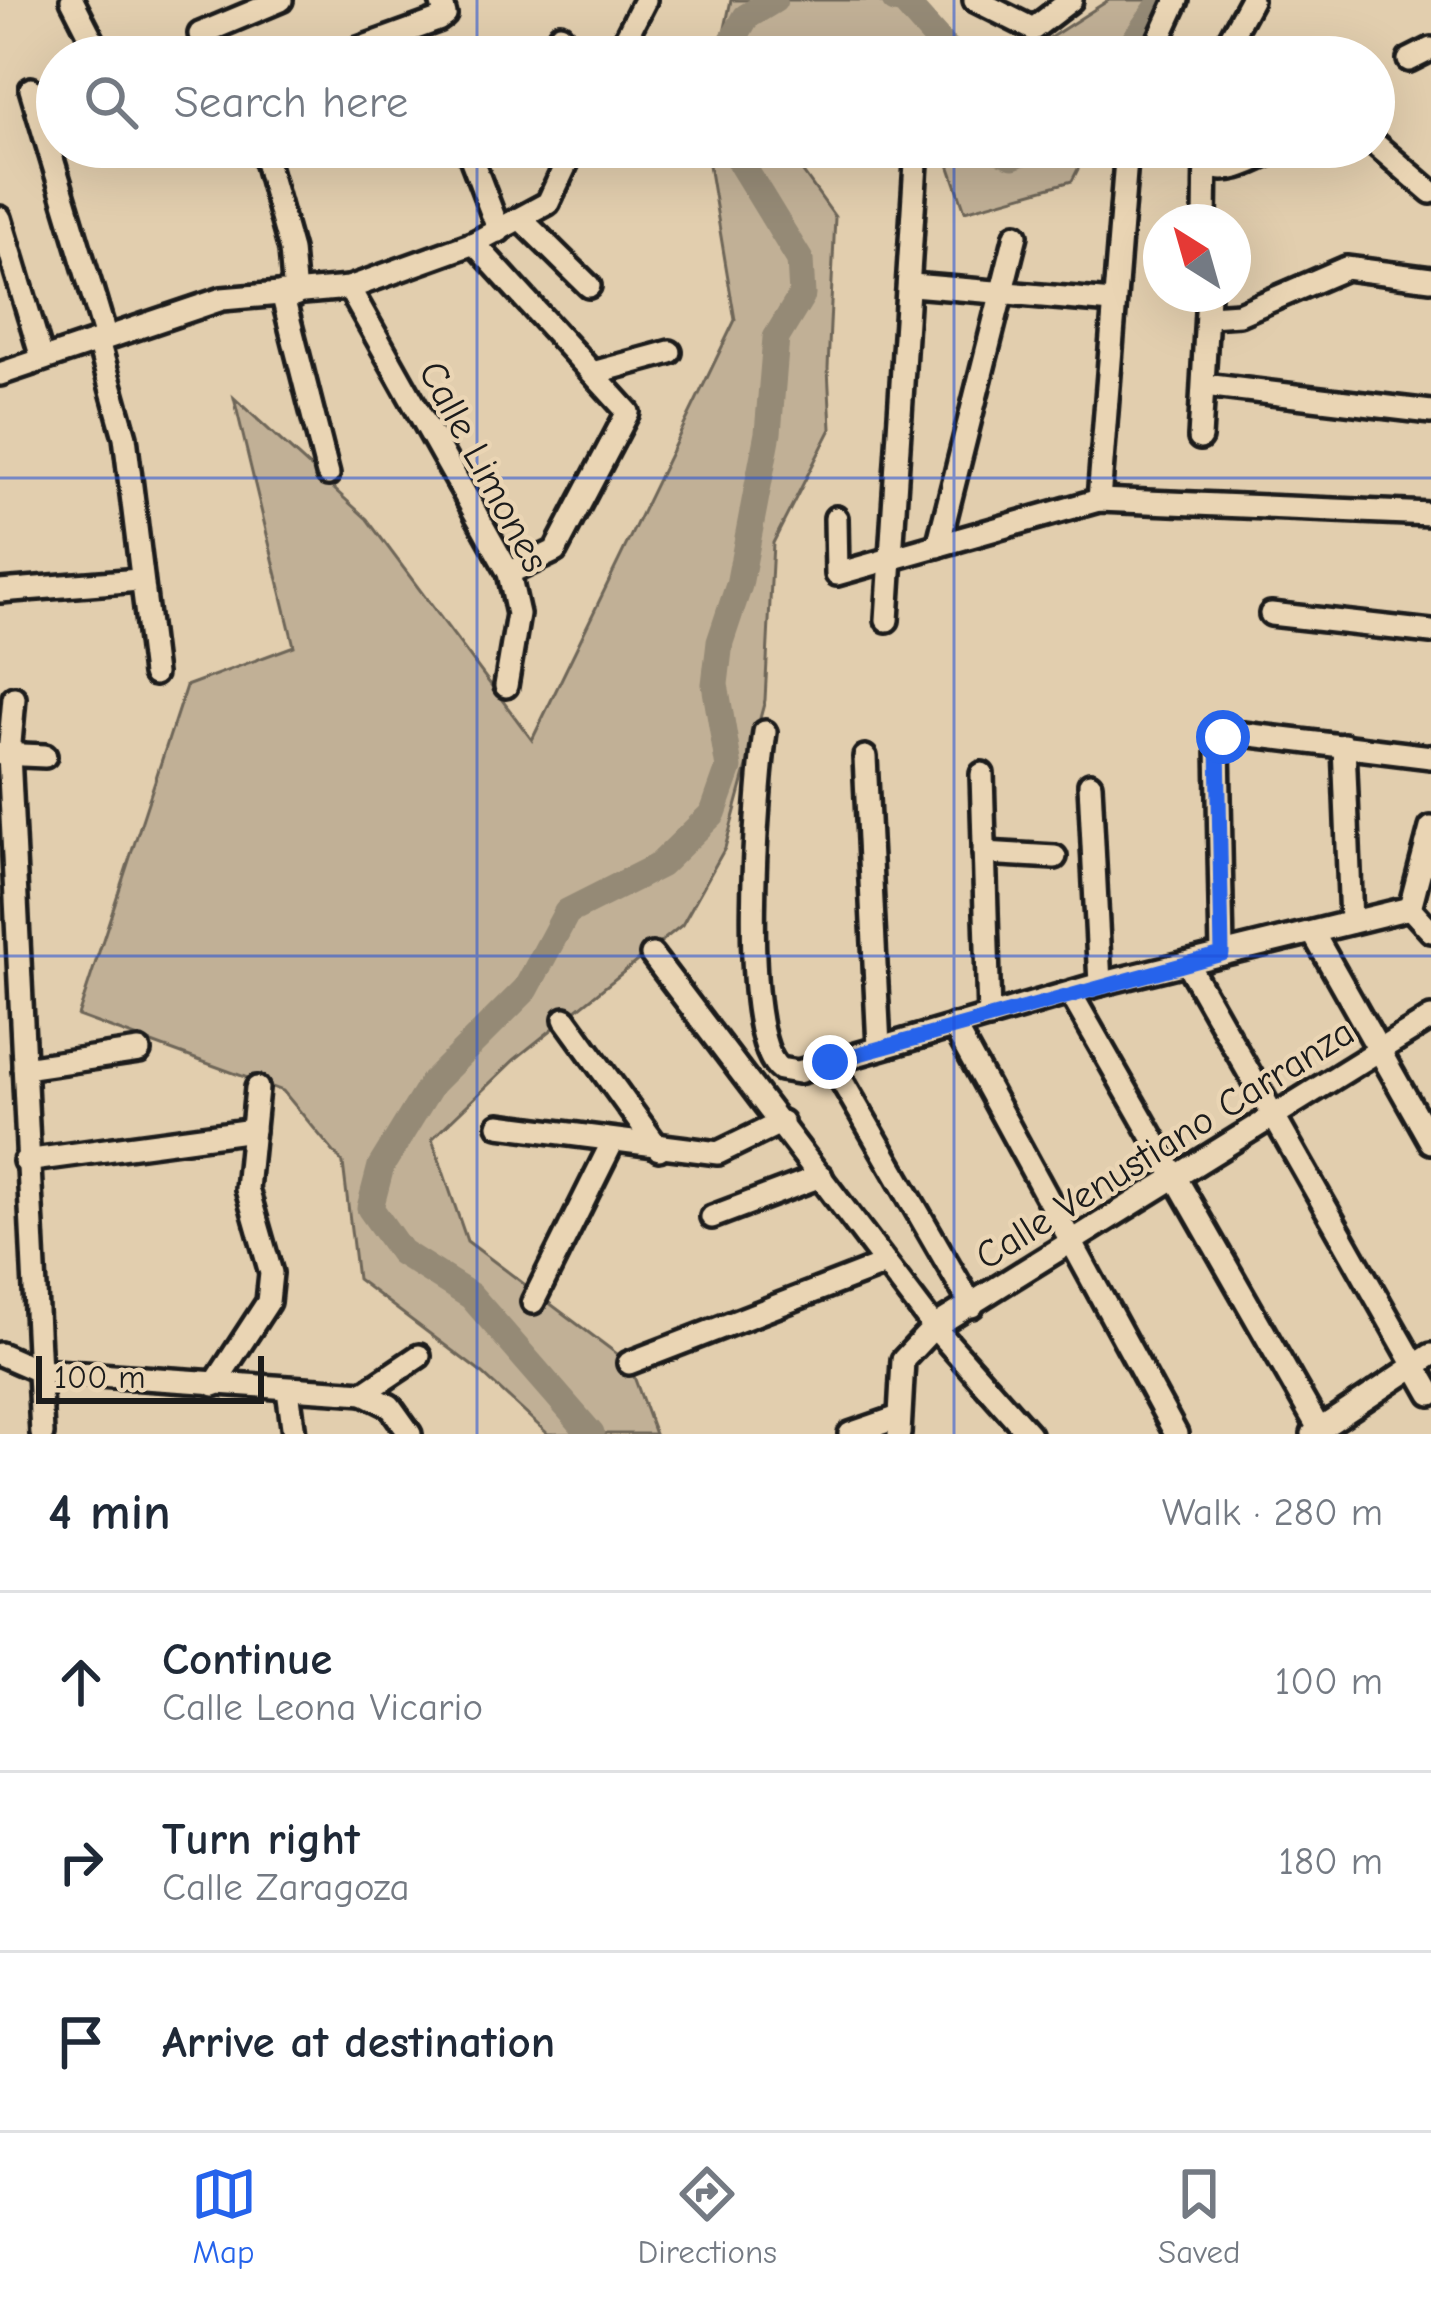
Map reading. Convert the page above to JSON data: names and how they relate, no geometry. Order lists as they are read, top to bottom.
{
  "streets": {
    "street": ["Calle Limones", "Calle Venustiano Carranza"]
  },
  "scale_bar": "100 m",
  "north": "top left",
  "page": {
    "search": "Search here",
    "scale": "100 m",
    "heading": ["4 min", "Walk · 280 m"],
    "list": [
      ["Continue", "Calle Leona Vicario", "100 m"],
      ["Turn right", "Calle Zaragoza", "180 m"],
      "Arrive at destination"
    ],
    "nav": ["Map", "Directions", "Saved"]
  }
}
